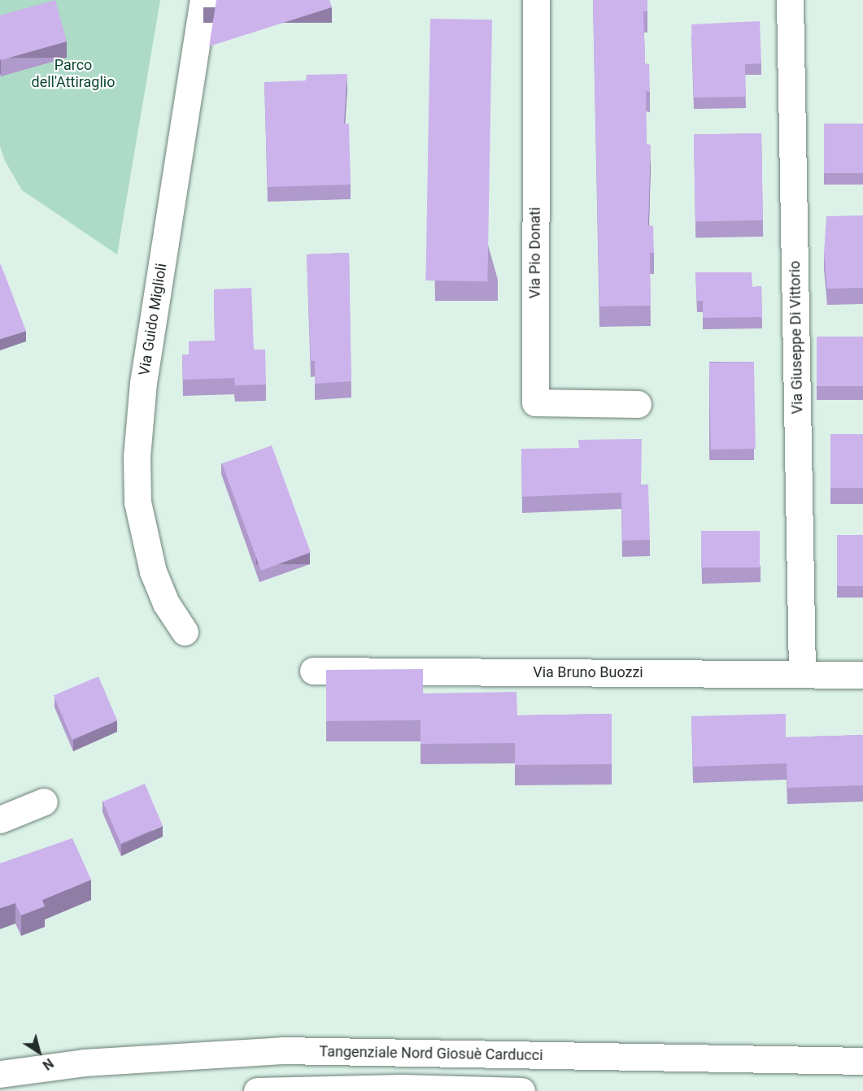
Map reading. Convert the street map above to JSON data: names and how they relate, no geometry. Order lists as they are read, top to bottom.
{
  "streets": {
    "main road": [
      "Via Pio Donati",
      "Via Guido Miglioli",
      "Via Giuseppe Di Vittorio",
      "Via Bruno Buozzi",
      "Tangenziale Nord Giosuè Carducci"
    ]
  },
  "crossings": [
    ["Via Giuseppe Di Vittorio", "Via Bruno Buozzi"]
  ],
  "parks": ["Parco dell'Attiraglio"],
  "north": "bottom right"
}
